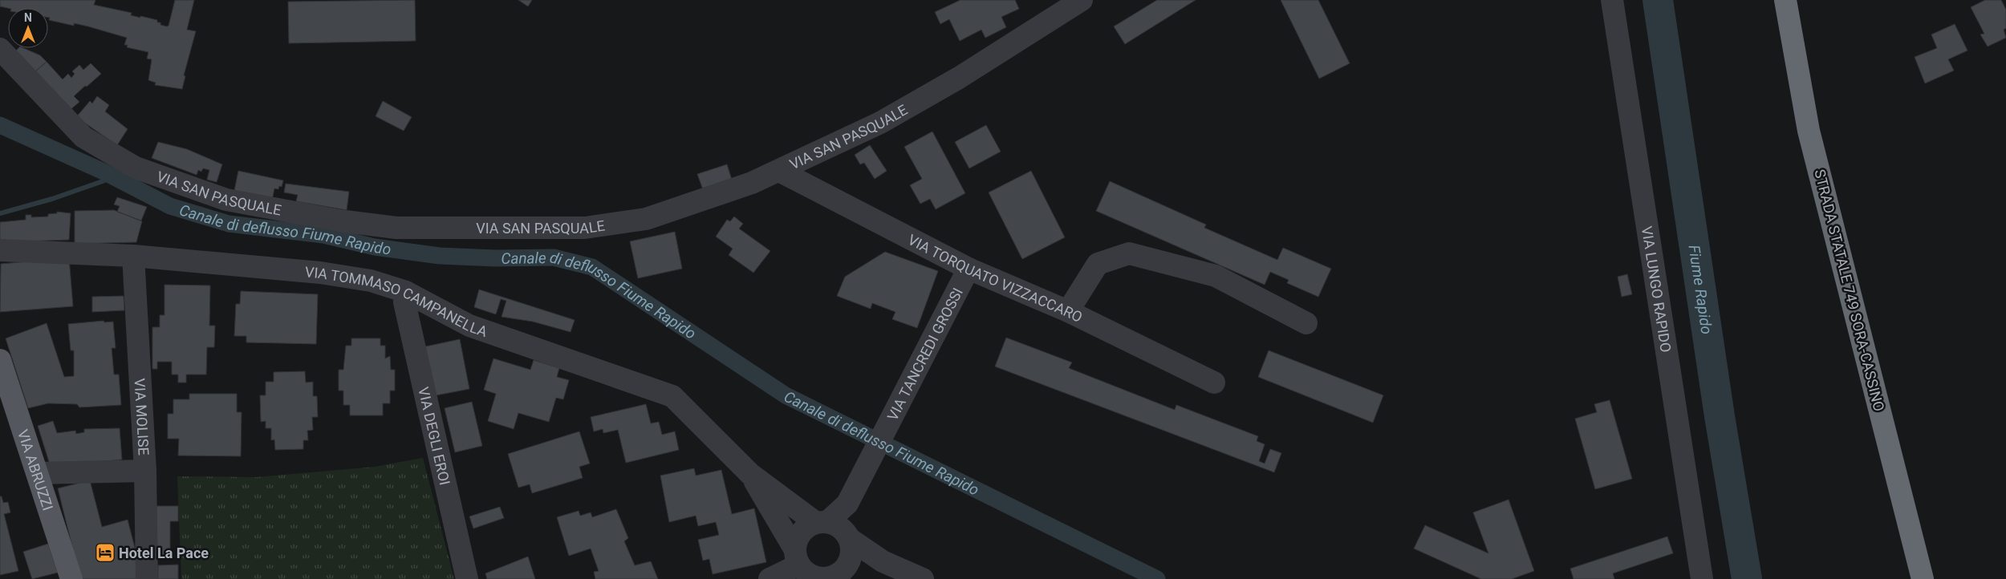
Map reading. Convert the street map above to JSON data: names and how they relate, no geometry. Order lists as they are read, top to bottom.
{
  "streets": {
    "highway": ["STRADA STATALE 749 SORA-CASSINO"],
    "main road": ["VIA ABRUZZI"],
    "street": [
      "VIA SAN PASQUALE",
      "VIA TORQUATO VIZZACCARO",
      "VIA LUNGO RAPIDO",
      "VIA TOMMASO CAMPANELLA",
      "VIA TANCREDI GROSSI",
      "VIA MOLISE",
      "VIA DEGLI EROI"
    ]
  },
  "crossings": [
    ["VIA SAN PASQUALE", "VIA TORQUATO VIZZACCARO"],
    ["VIA TORQUATO VIZZACCARO", "VIA TANCREDI GROSSI"],
    ["VIA TOMMASO CAMPANELLA", "VIA TANCREDI GROSSI"],
    ["VIA TOMMASO CAMPANELLA", "VIA MOLISE"],
    ["VIA TOMMASO CAMPANELLA", "VIA DEGLI EROI"]
  ],
  "water": ["Canale di deflusso Fiume Rapido", "Fiume Rapido"],
  "places": {
    "hotel": ["Hotel La Pace"]
  },
  "north": "top"
}
